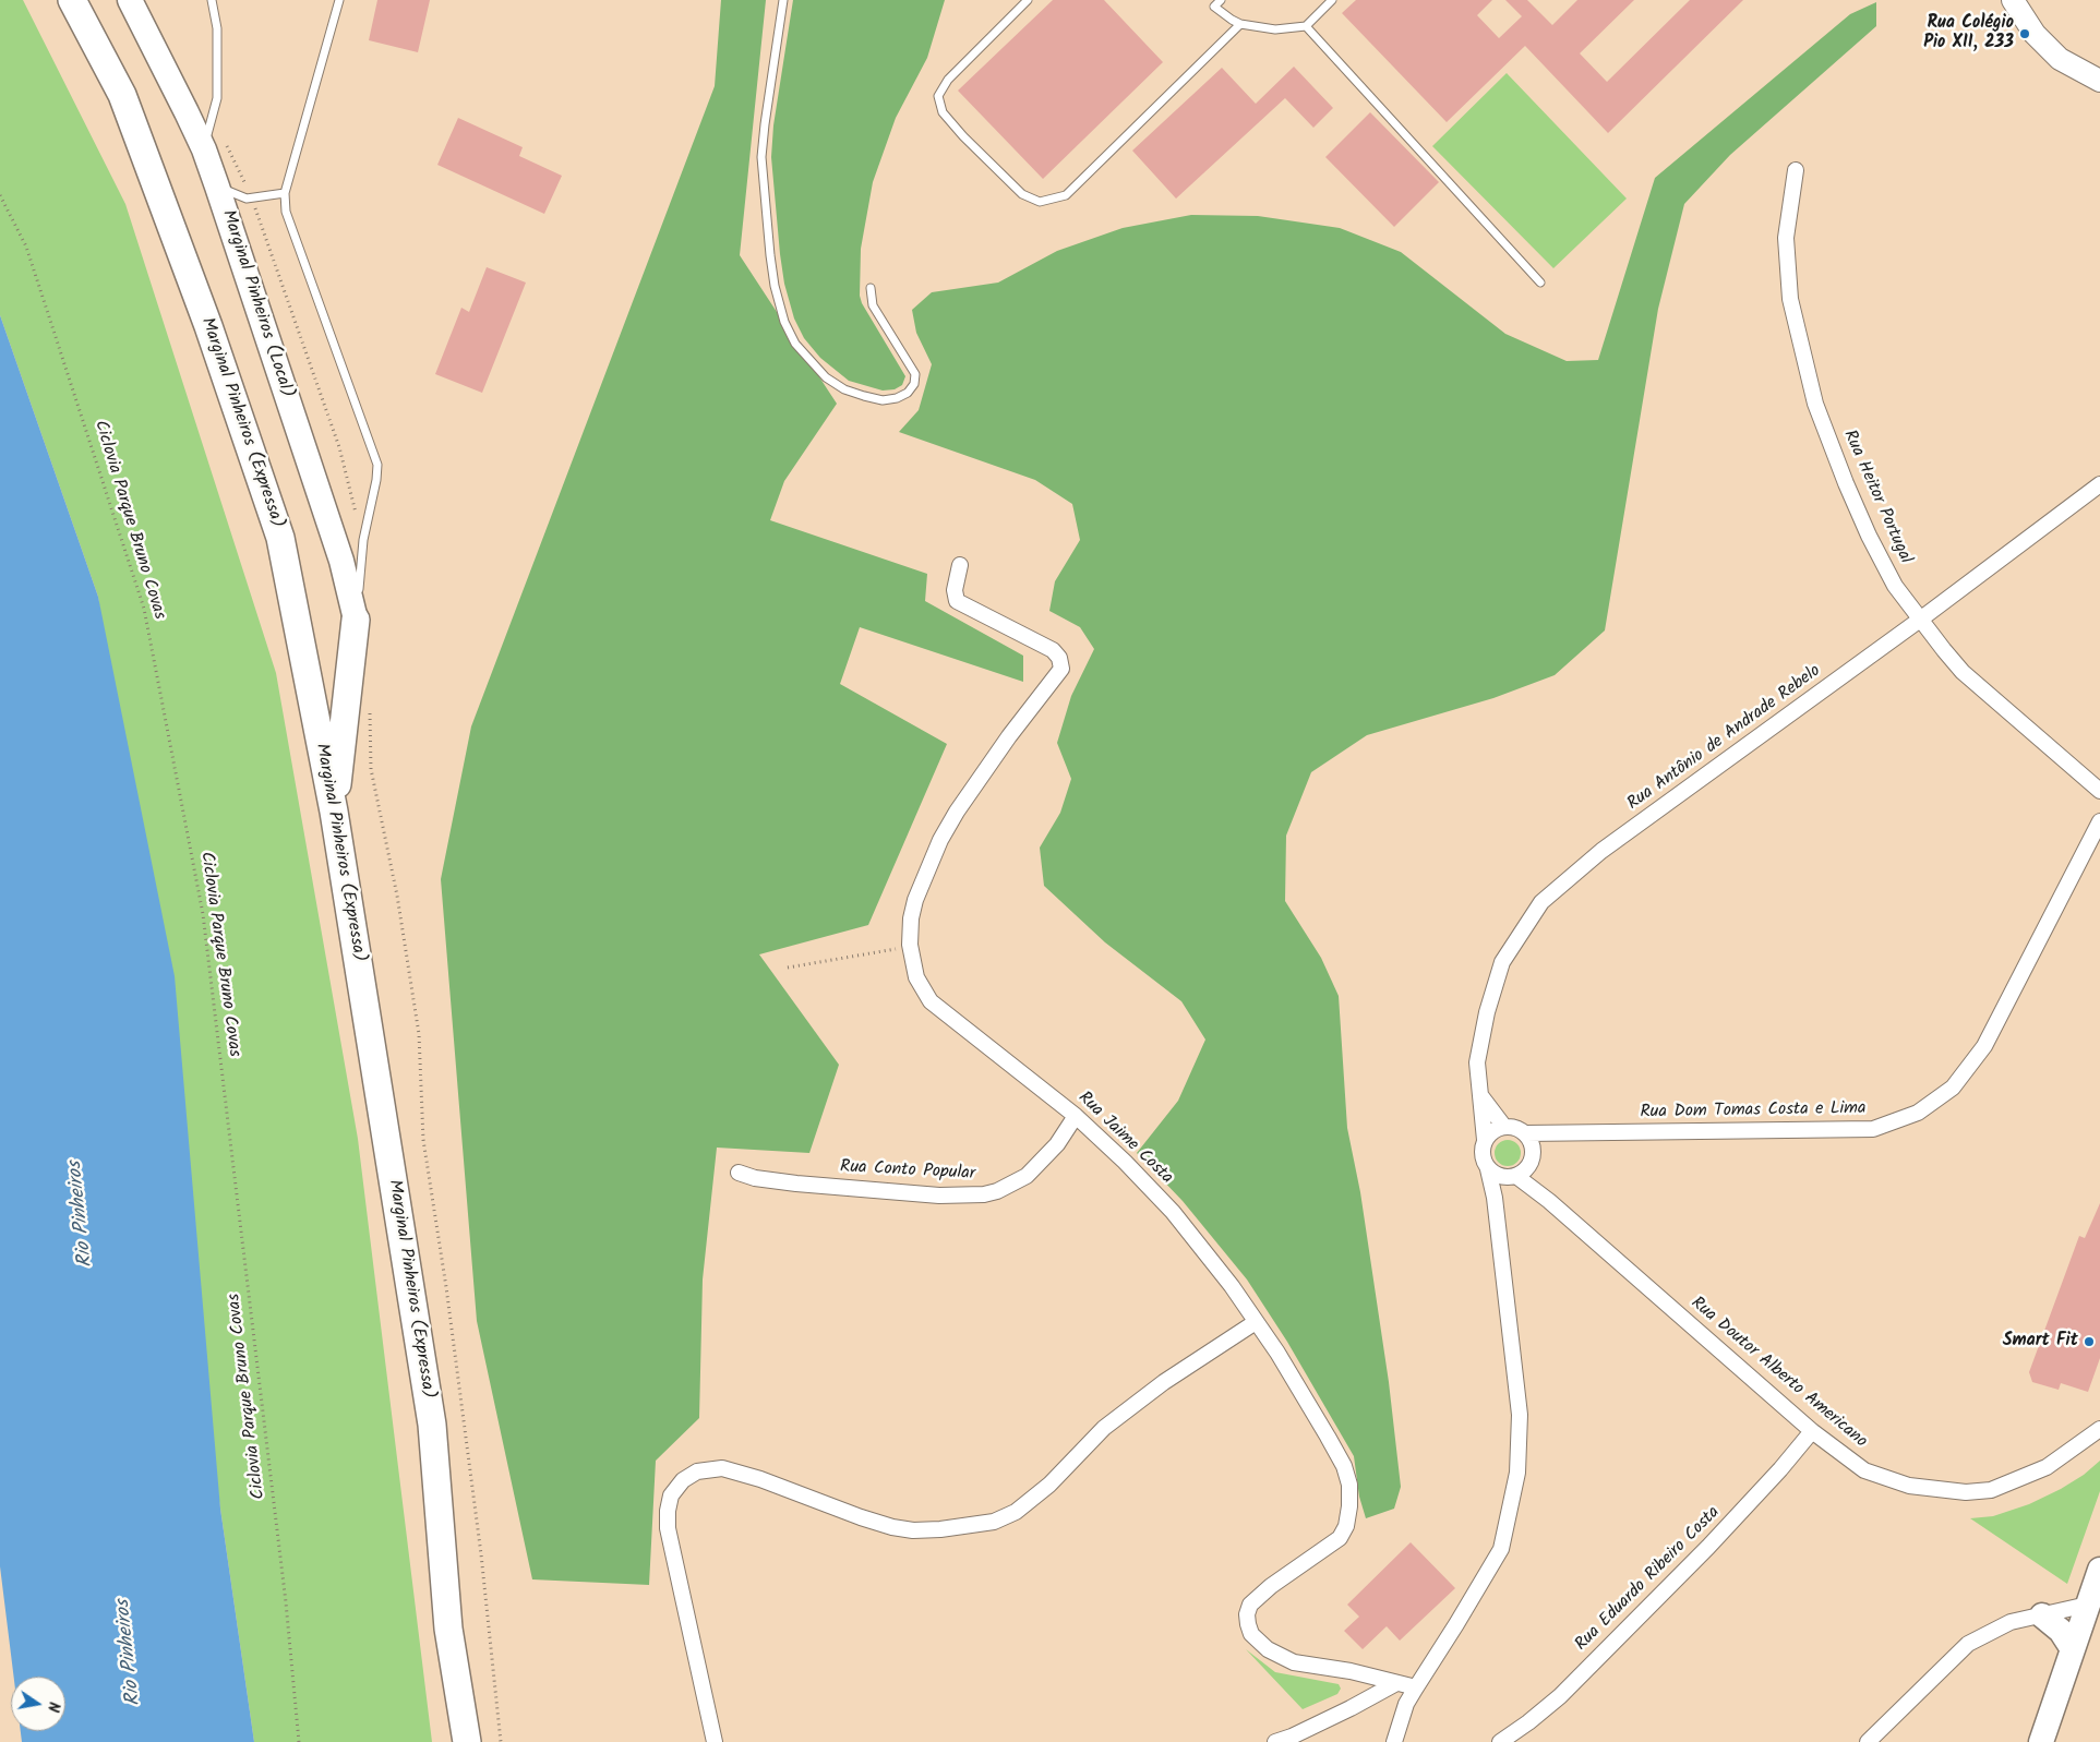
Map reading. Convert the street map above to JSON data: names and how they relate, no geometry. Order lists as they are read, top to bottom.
{
  "streets": {
    "highway": ["Marginal Pinheiros (Expressa)"],
    "main road": ["Marginal Pinheiros (Local)"],
    "street": [
      "Rua Heitor Portugal",
      "Rua Antônio de Andrade Rebelo",
      "Rua Dom Tomas Costa e Lima",
      "Rua Jaime Costa",
      "Rua Conto Popular",
      "Rua Doutor Alberto Americano",
      "Rua Eduardo Ribeiro Costa"
    ],
    "path": ["Ciclovia Parque Bruno Covas"]
  },
  "crossings": [
    ["Rua Heitor Portugal", "Rua Antônio de Andrade Rebelo"],
    ["Rua Antônio de Andrade Rebelo", "Rua Dom Tomas Costa e Lima"],
    ["Rua Antônio de Andrade Rebelo", "Rua Doutor Alberto Americano"],
    ["Rua Dom Tomas Costa e Lima", "Rua Doutor Alberto Americano"],
    ["Rua Jaime Costa", "Rua Conto Popular"],
    ["Rua Doutor Alberto Americano", "Rua Eduardo Ribeiro Costa"]
  ],
  "water": ["Rio Pinheiros"],
  "places": ["Rua Colégio Pio XII, 233", "Smart Fit"],
  "north": "right"
}
